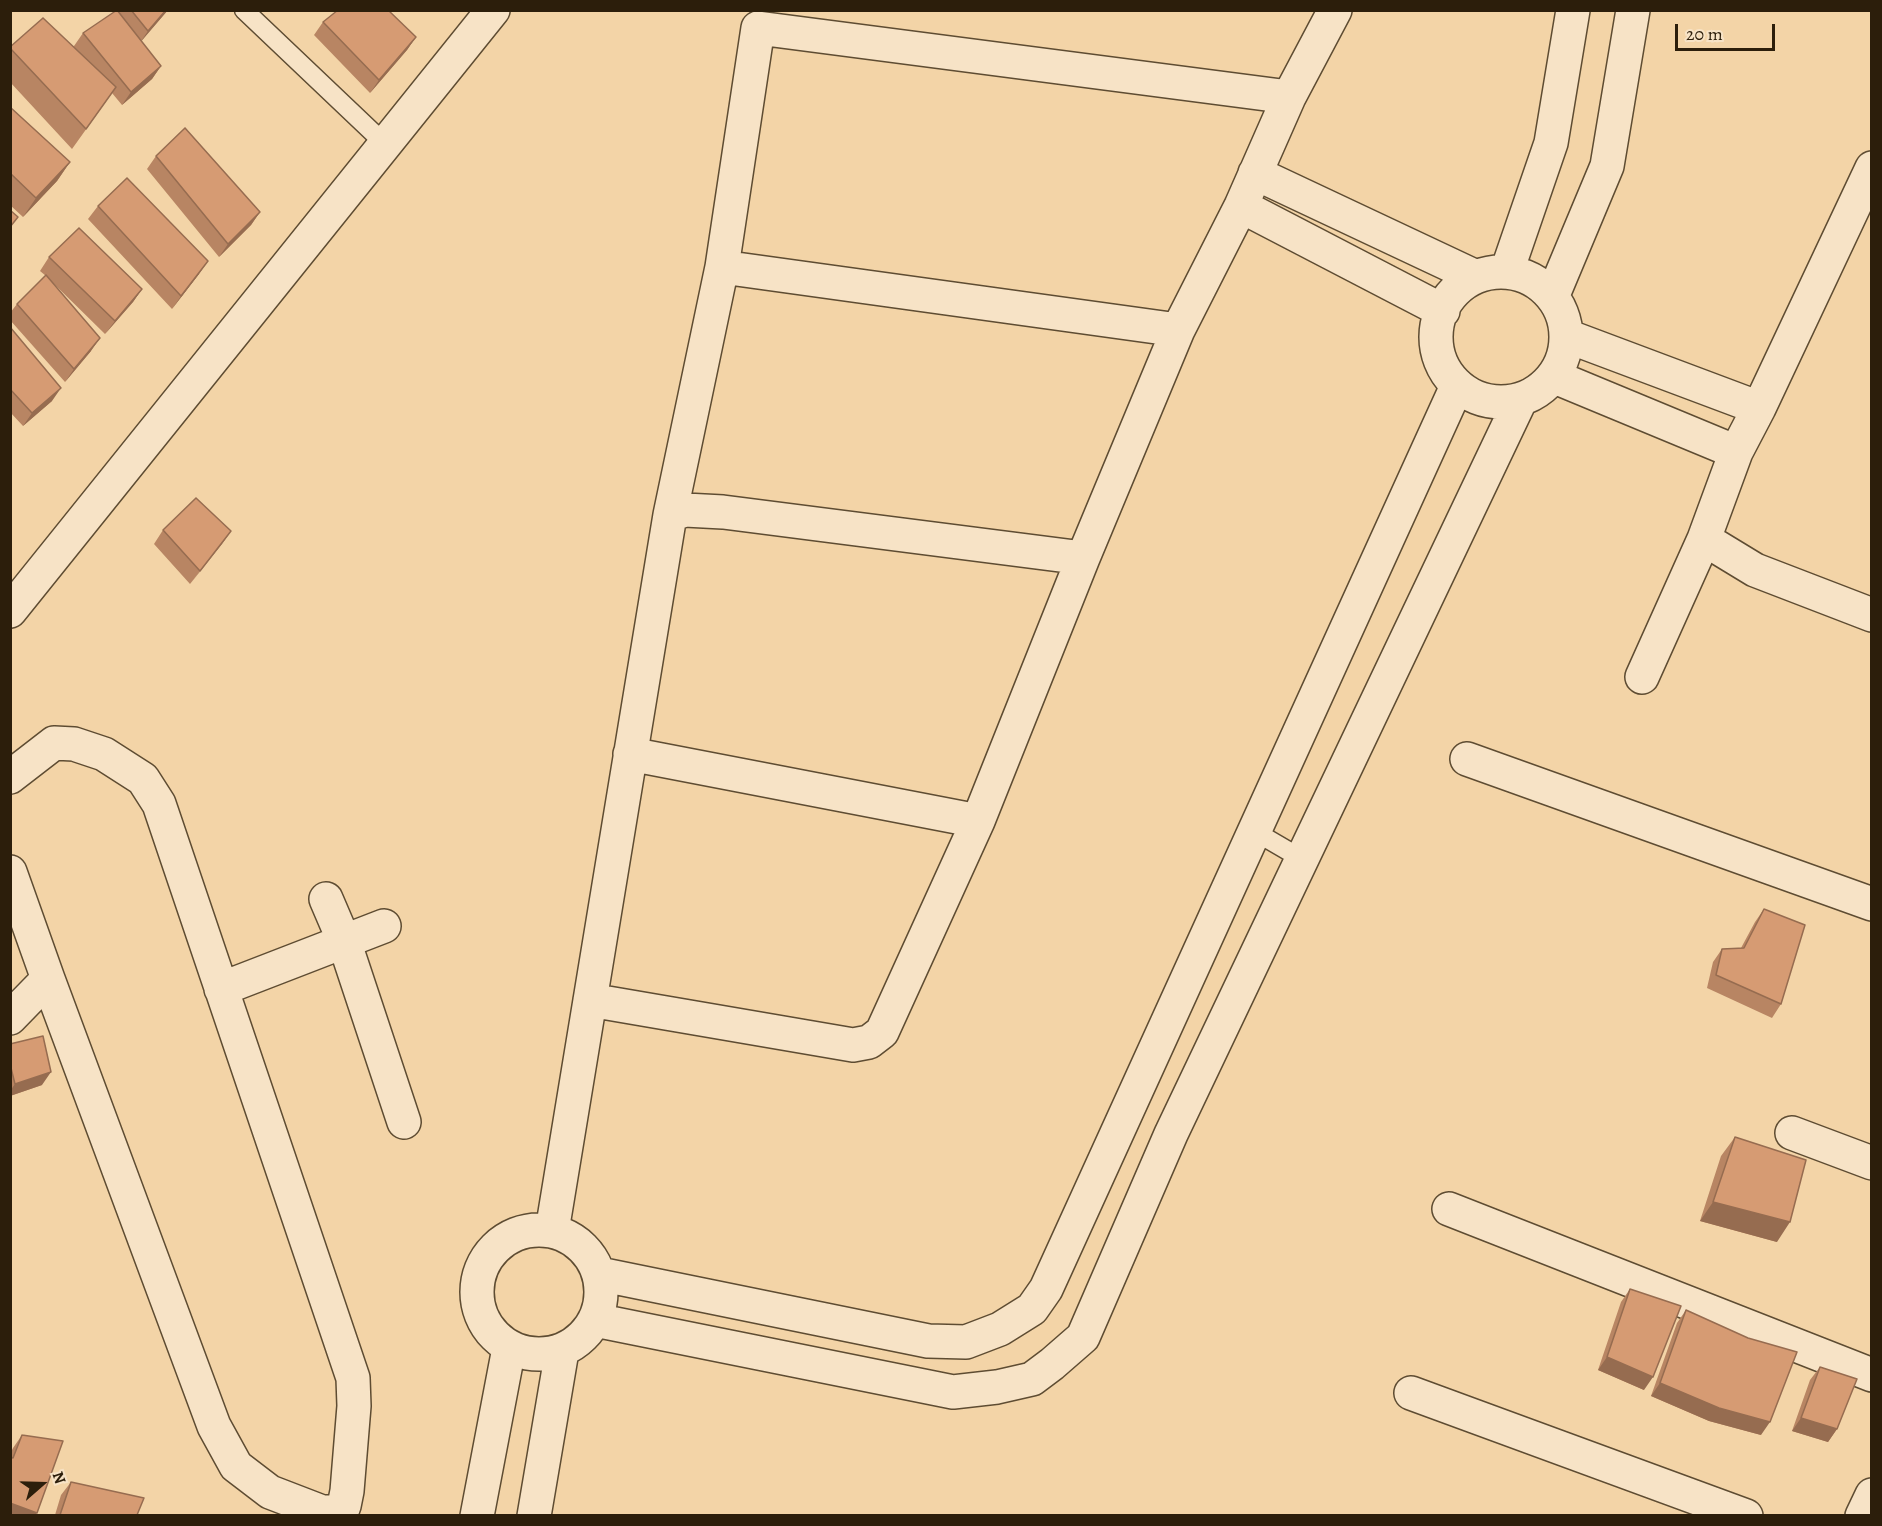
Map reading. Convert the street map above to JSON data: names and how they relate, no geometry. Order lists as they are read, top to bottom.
{
  "scale_bar": "20 m",
  "north": "right"
}
